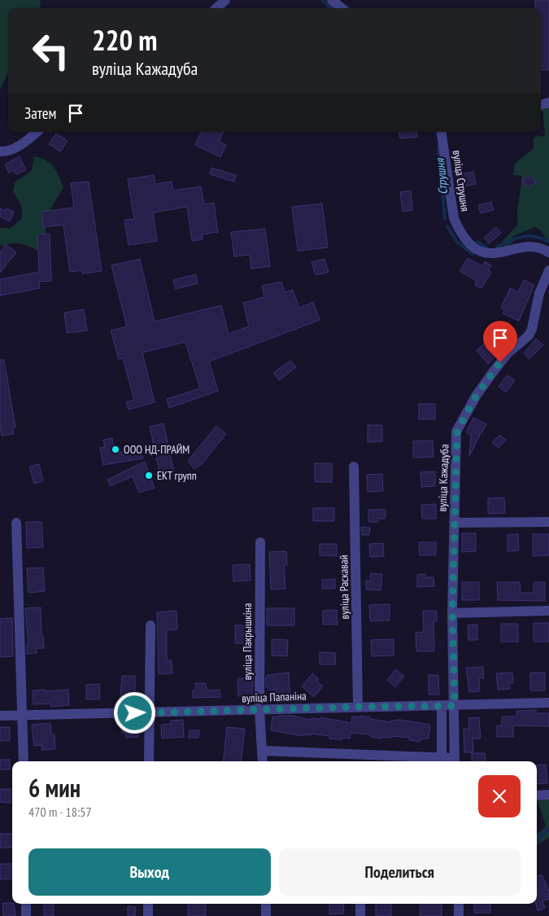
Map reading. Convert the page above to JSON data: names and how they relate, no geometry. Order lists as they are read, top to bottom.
{
  "streets": {
    "street": [
      "вуліца Струшня",
      "вуліца Кажадуба",
      "вуліца Раскавай",
      "вуліца Пакрышкіна",
      "вуліца Папаніна"
    ]
  },
  "crossings": [
    ["вуліца Кажадуба", "вуліца Папаніна"],
    ["вуліца Раскавай", "вуліца Папаніна"],
    ["вуліца Пакрышкіна", "вуліца Папаніна"]
  ],
  "water": ["Струшня"],
  "places": ["ООО НД-ПРАЙМ", "ЕКТ групп"],
  "page": {
    "turn": ["220 m", "вуліца Кажадуба"],
    "then": "Затем",
    "heading": ["6 мин", "470 m · 18:57"],
    "buttons": ["Выход", "Поделиться"]
  }
}
